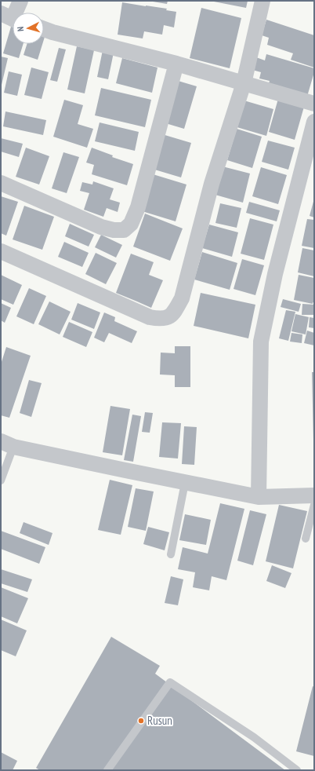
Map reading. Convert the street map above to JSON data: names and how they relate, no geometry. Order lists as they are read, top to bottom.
{
  "places": ["Rusun"],
  "north": "left"
}
